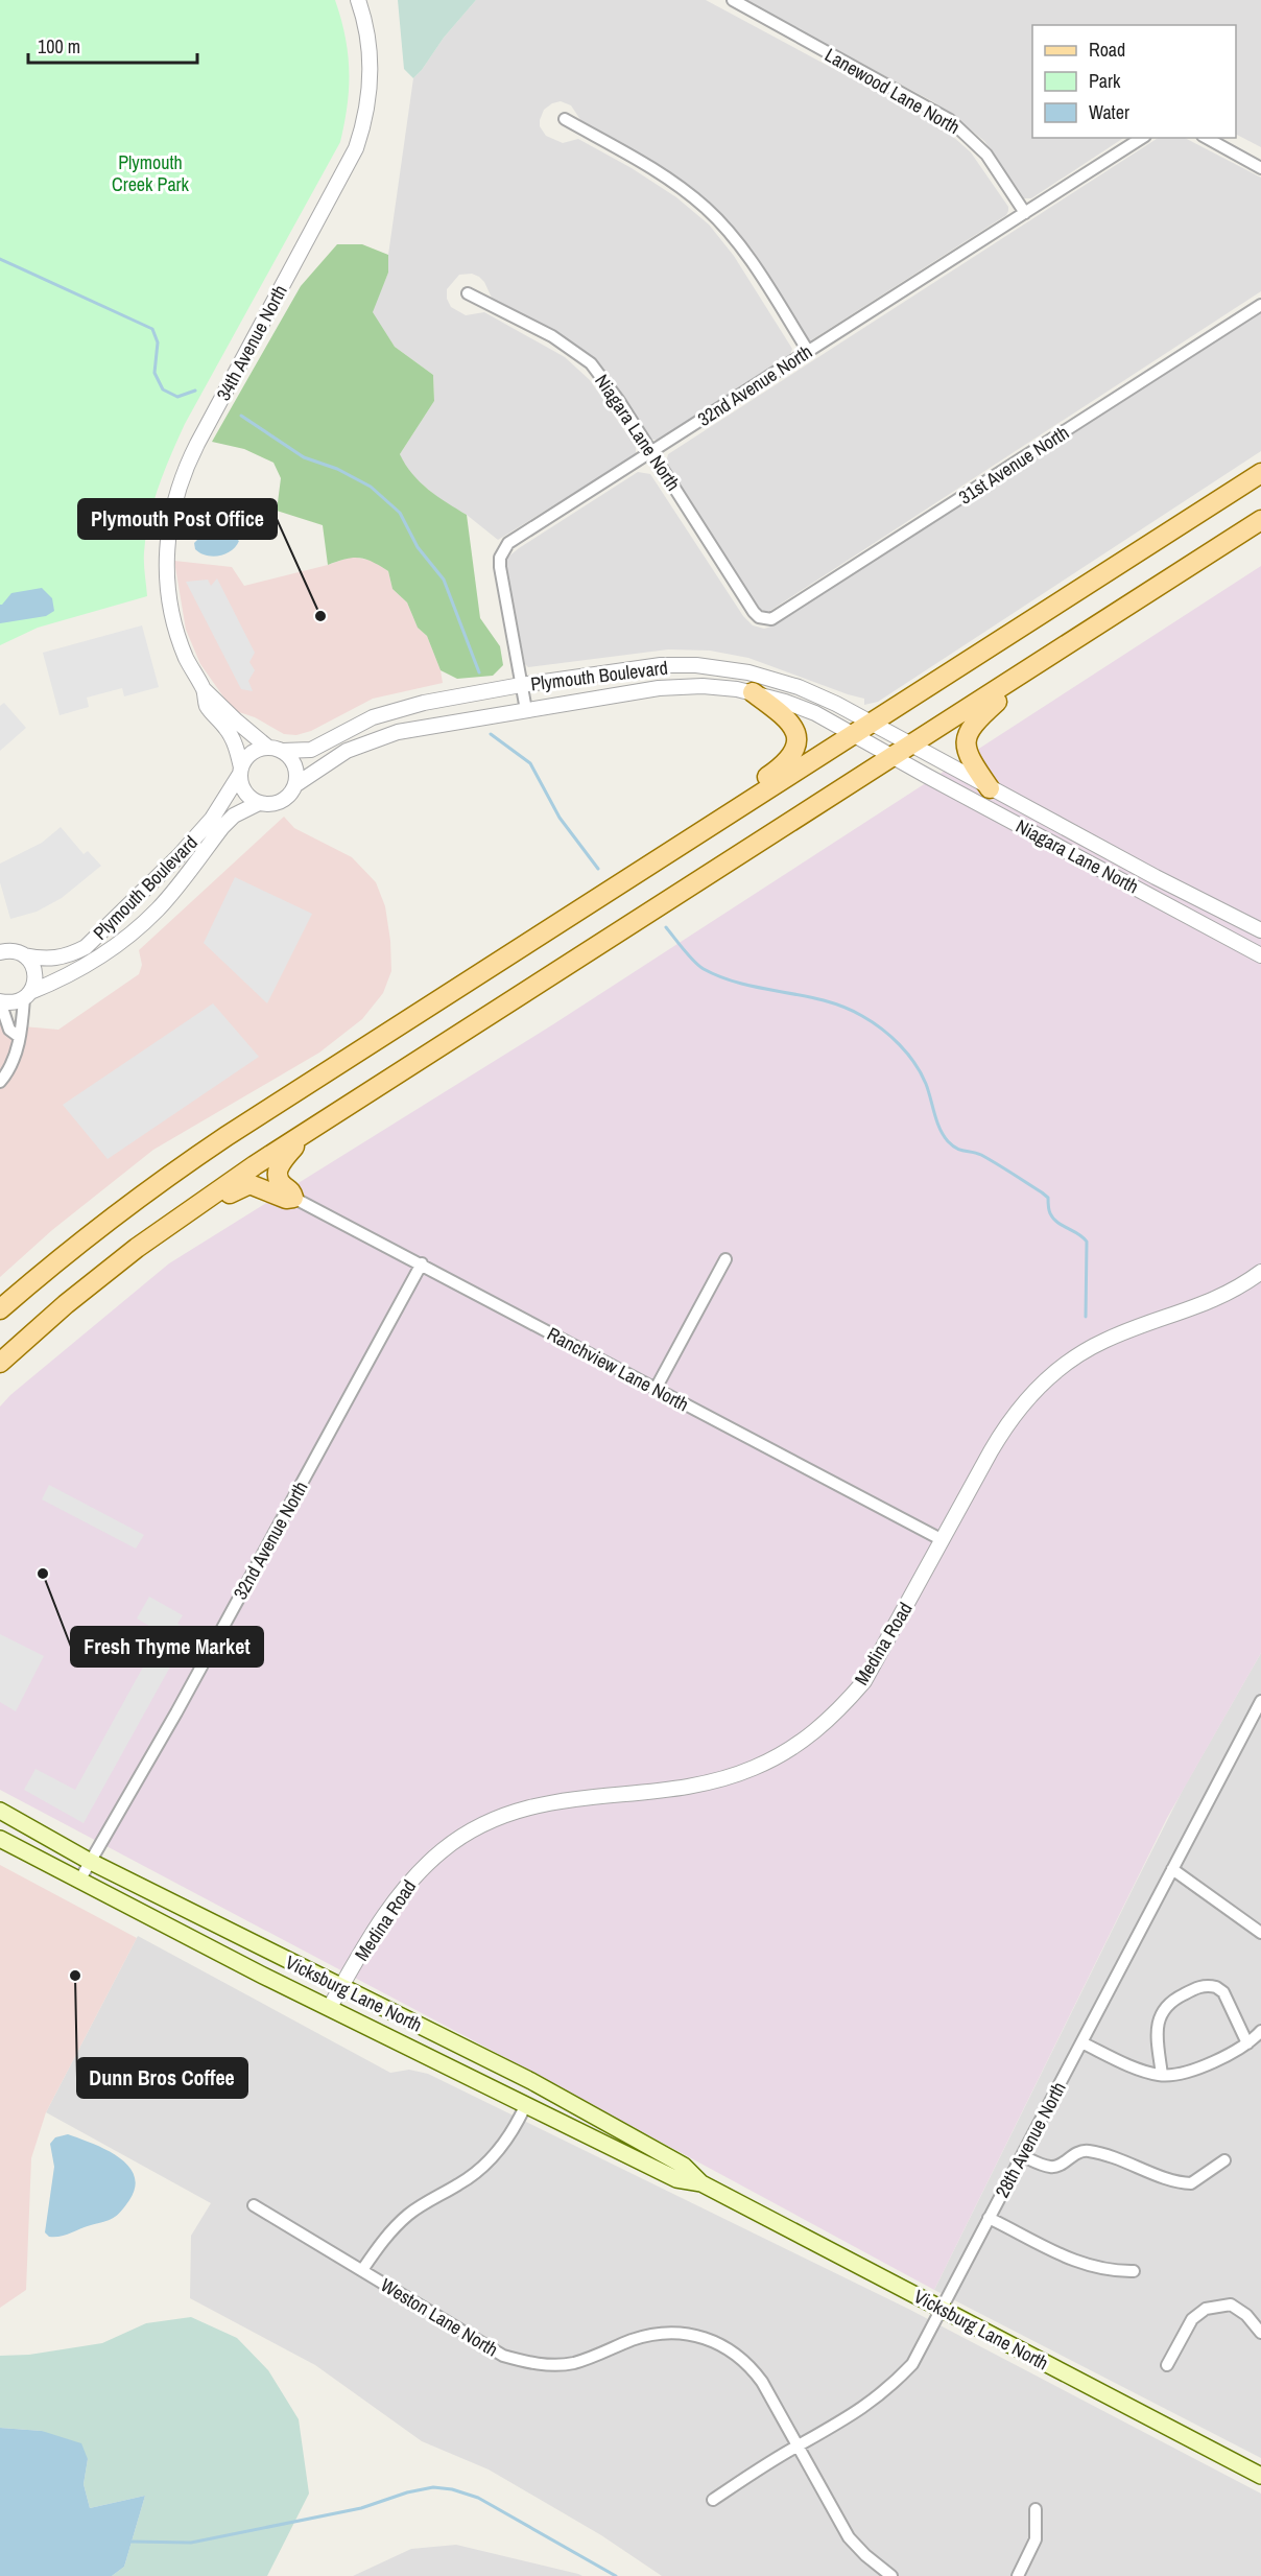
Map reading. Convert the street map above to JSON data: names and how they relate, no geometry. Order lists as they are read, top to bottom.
{
  "streets": {
    "main road": ["Vicksburg Lane North"],
    "street": [
      "Lanewood Lane North",
      "34th Avenue North",
      "32nd Avenue North",
      "Niagara Lane North",
      "31st Avenue North",
      "Plymouth Boulevard",
      "Ranchview Lane North",
      "Medina Road",
      "28th Avenue North",
      "Weston Lane North"
    ]
  },
  "crossings": [
    ["Lanewood Lane North", "32nd Avenue North"],
    ["34th Avenue North", "Plymouth Boulevard"],
    ["32nd Avenue North", "Niagara Lane North"],
    ["32nd Avenue North", "Plymouth Boulevard"],
    ["32nd Avenue North", "Ranchview Lane North"],
    ["32nd Avenue North", "Vicksburg Lane North"],
    ["Niagara Lane North", "31st Avenue North"],
    ["Niagara Lane North", "Plymouth Boulevard"],
    ["Ranchview Lane North", "Medina Road"],
    ["Medina Road", "Vicksburg Lane North"],
    ["Vicksburg Lane North", "28th Avenue North"],
    ["28th Avenue North", "Weston Lane North"]
  ],
  "parks": ["Plymouth Creek Park"],
  "places": ["Plymouth Post Office", "Fresh Thyme Market", "Dunn Bros Coffee"],
  "legend": ["Road", "Park", "Water"],
  "scale_bar": "100 m"
}
